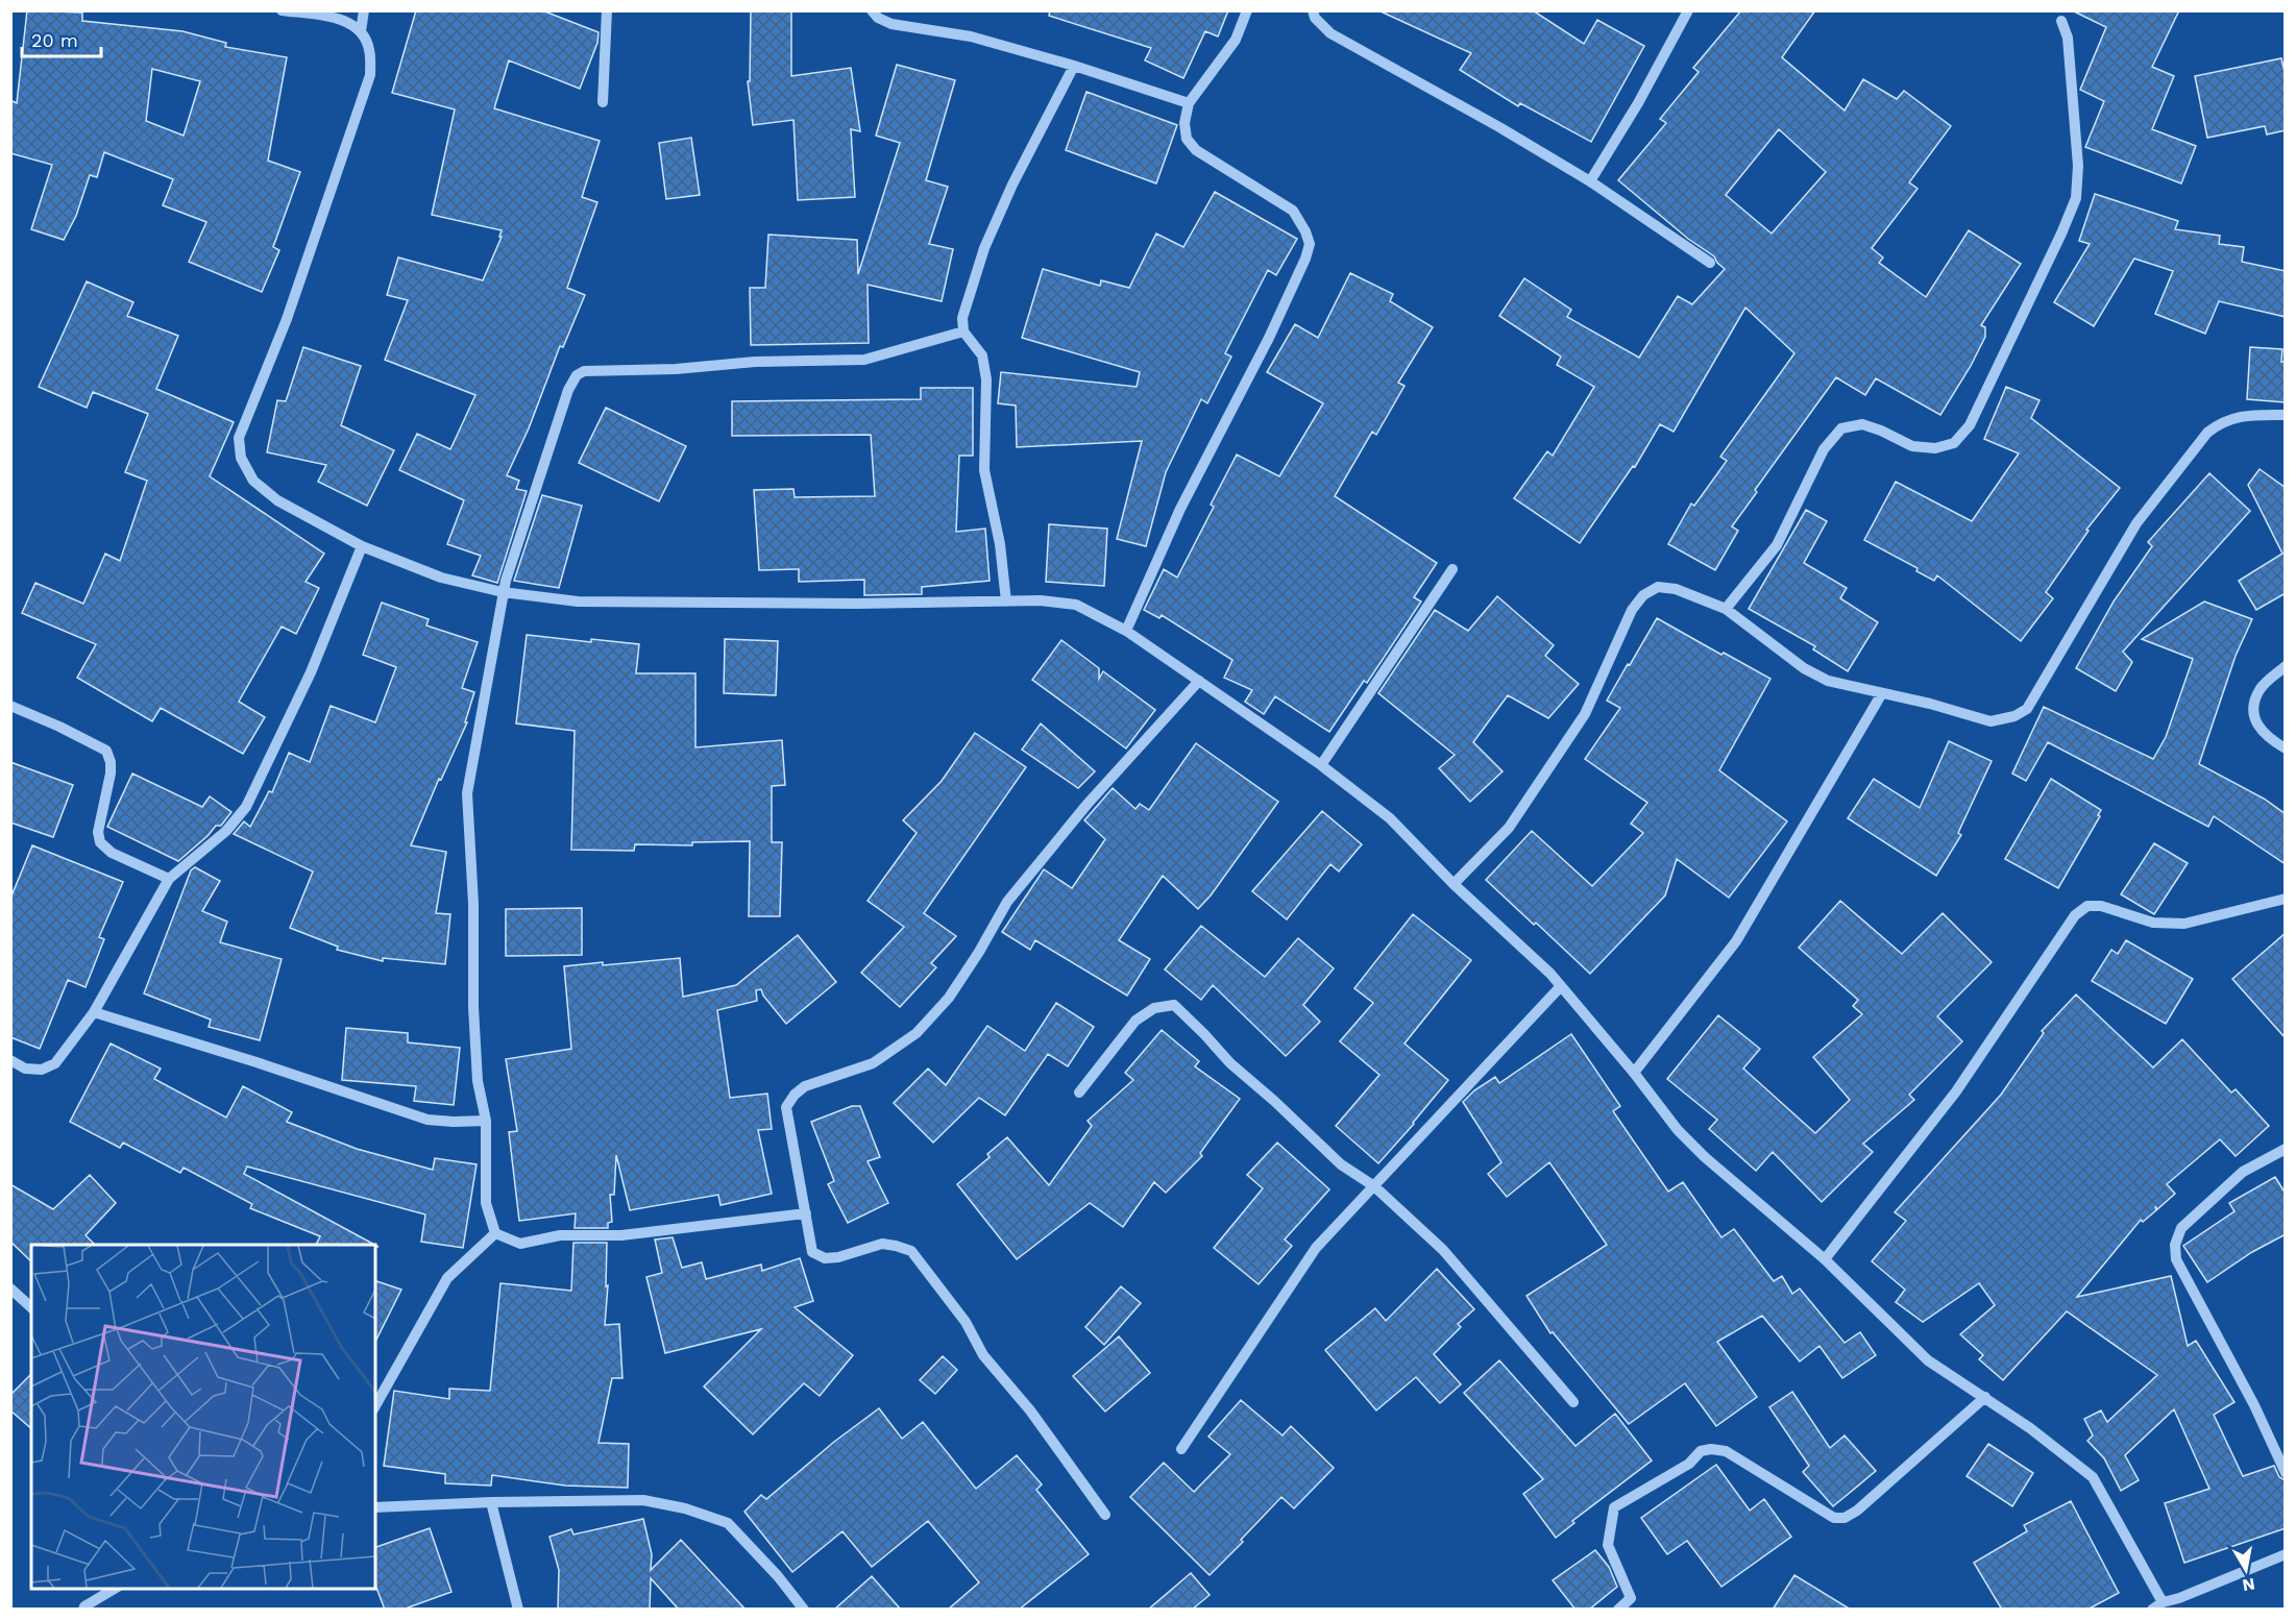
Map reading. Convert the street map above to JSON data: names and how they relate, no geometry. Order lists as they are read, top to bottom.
{
  "scale_bar": "20 m",
  "north": "bottom"
}
